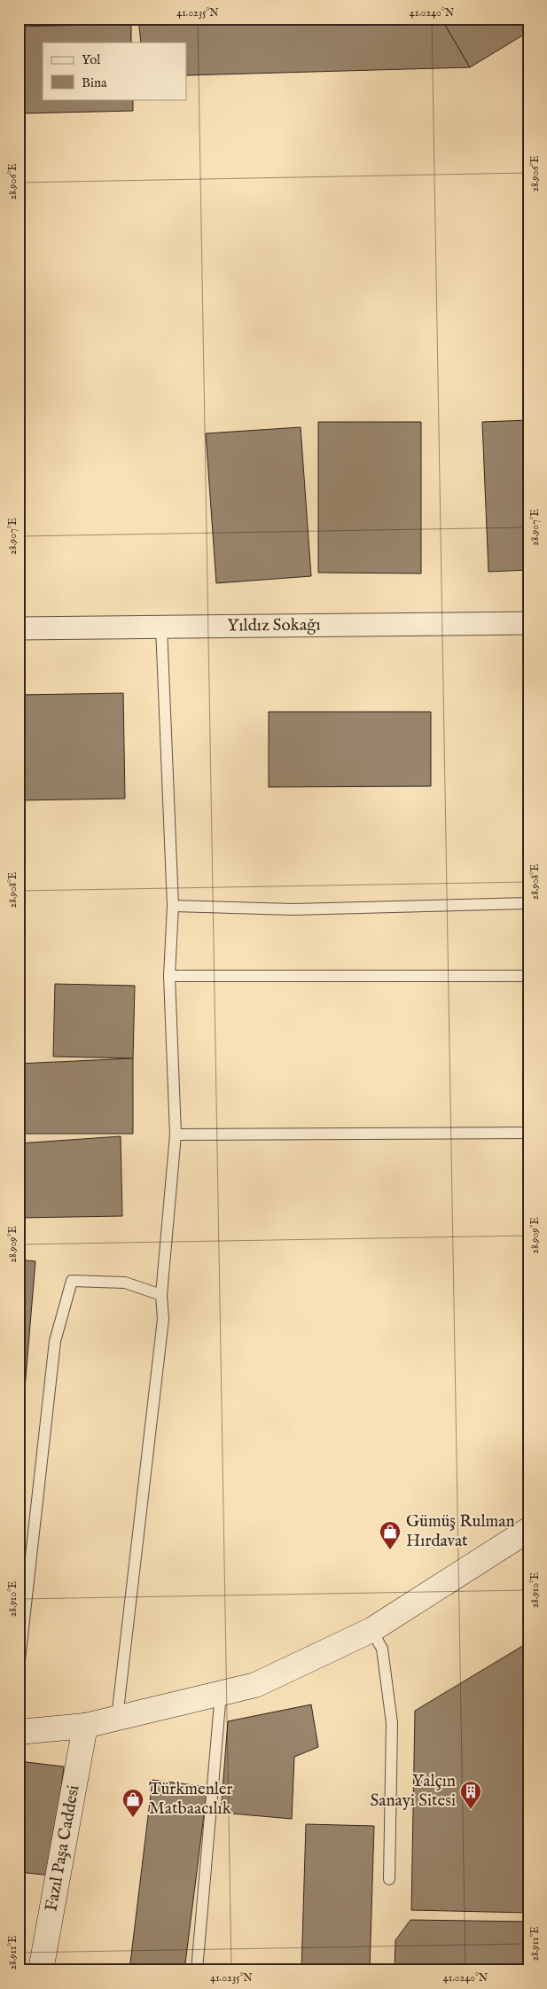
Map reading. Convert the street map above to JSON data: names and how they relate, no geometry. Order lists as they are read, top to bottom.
{
  "streets": {
    "main road": ["Fazıl Paşa Caddesi"],
    "street": ["Yıldız Sokağı"]
  },
  "places": {
    "shop": ["Gümüş Rulman Hırdavat", "Türkmenler Matbaacılık"],
    "building": ["Yalçın Sanayi Sitesi"]
  },
  "legend": ["Yol", "Bina"],
  "coordinates": [
    "41.0235°N",
    "41.0240°N",
    "28.906°E",
    "28.907°E",
    "28.908°E",
    "28.909°E",
    "28.910°E",
    "28.911°E"
  ]
}
